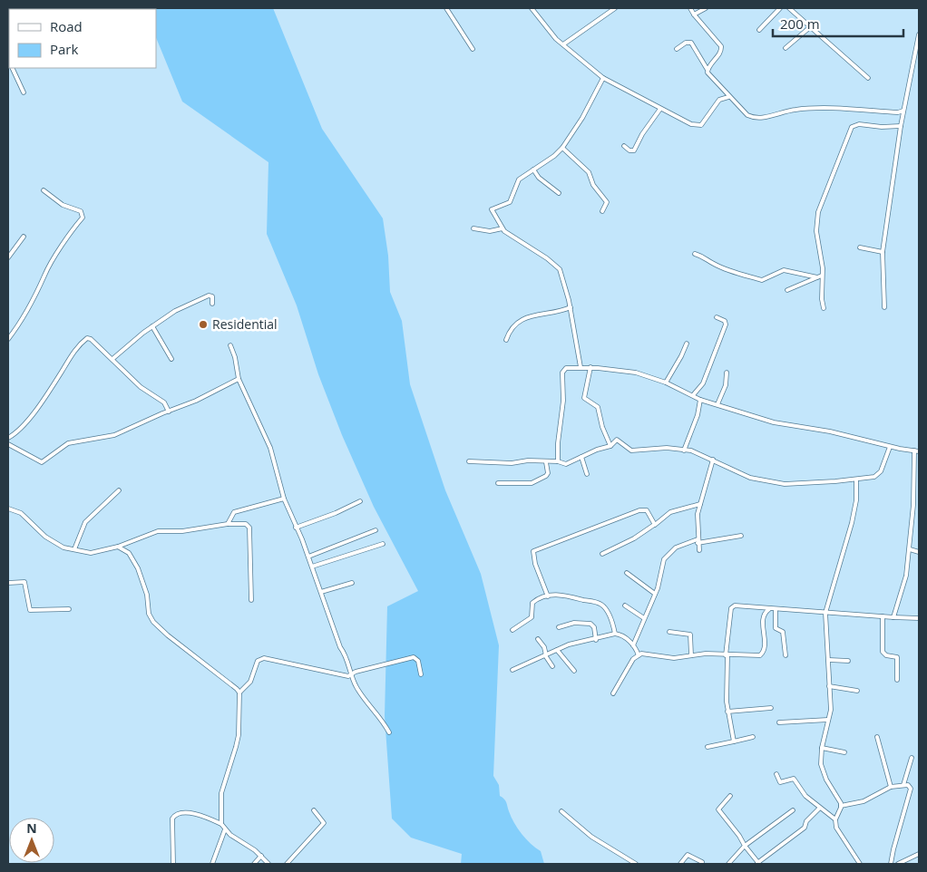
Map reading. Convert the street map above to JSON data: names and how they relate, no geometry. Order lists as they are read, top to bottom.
{
  "places": ["Residential"],
  "legend": ["Road", "Park"],
  "scale_bar": "200 m",
  "north": "top"
}
